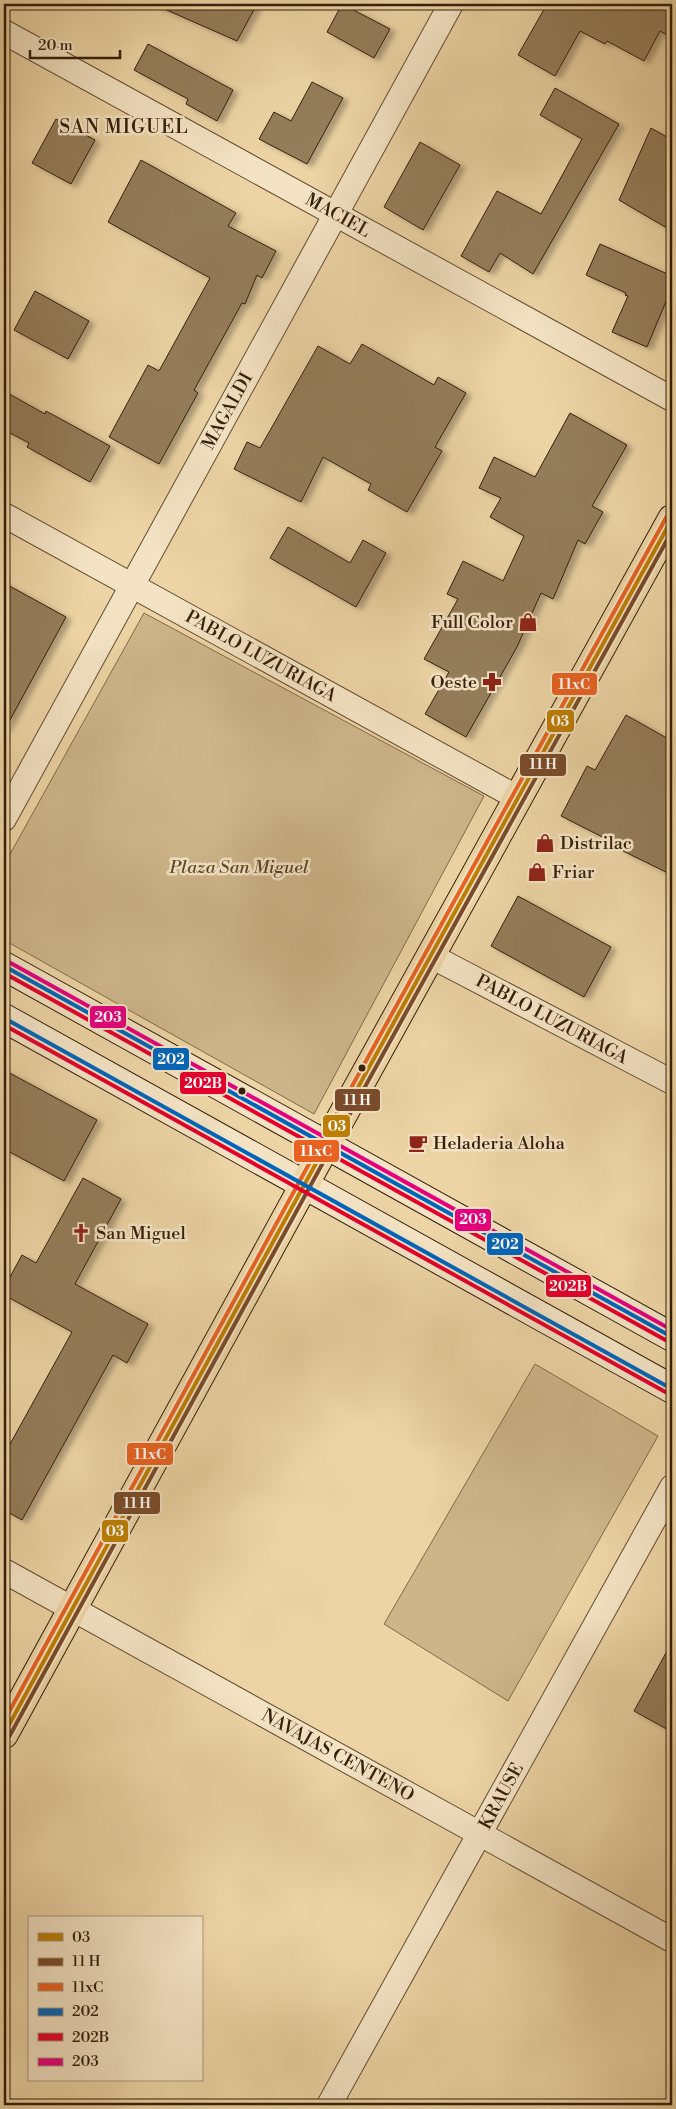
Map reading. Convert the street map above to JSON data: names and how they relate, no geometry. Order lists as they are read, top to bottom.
{
  "streets": {
    "street": [
      "MACIEL",
      "MAGALDI",
      "PABLO LUZURIAGA",
      "NAVAJAS CENTENO",
      "KRAUSE"
    ]
  },
  "crossings": [
    ["MACIEL", "MAGALDI"],
    ["MAGALDI", "PABLO LUZURIAGA"],
    ["NAVAJAS CENTENO", "KRAUSE"]
  ],
  "districts": ["SAN MIGUEL"],
  "parks": ["Plaza San Miguel"],
  "places": {
    "shop": ["Full Color", "Distrilac", "Friar"],
    "pharmacy": ["Oeste"],
    "cafe": ["Heladeria Aloha"],
    "church": ["San Miguel"]
  },
  "lines": [
    "transit line 11xC",
    "transit line 03",
    "transit line 203",
    "transit line 202",
    "transit line 202B"
  ],
  "legend": [
    "03",
    "11 H",
    "11xC",
    "202",
    "202B",
    "203"
  ],
  "scale_bar": "20 m"
}
